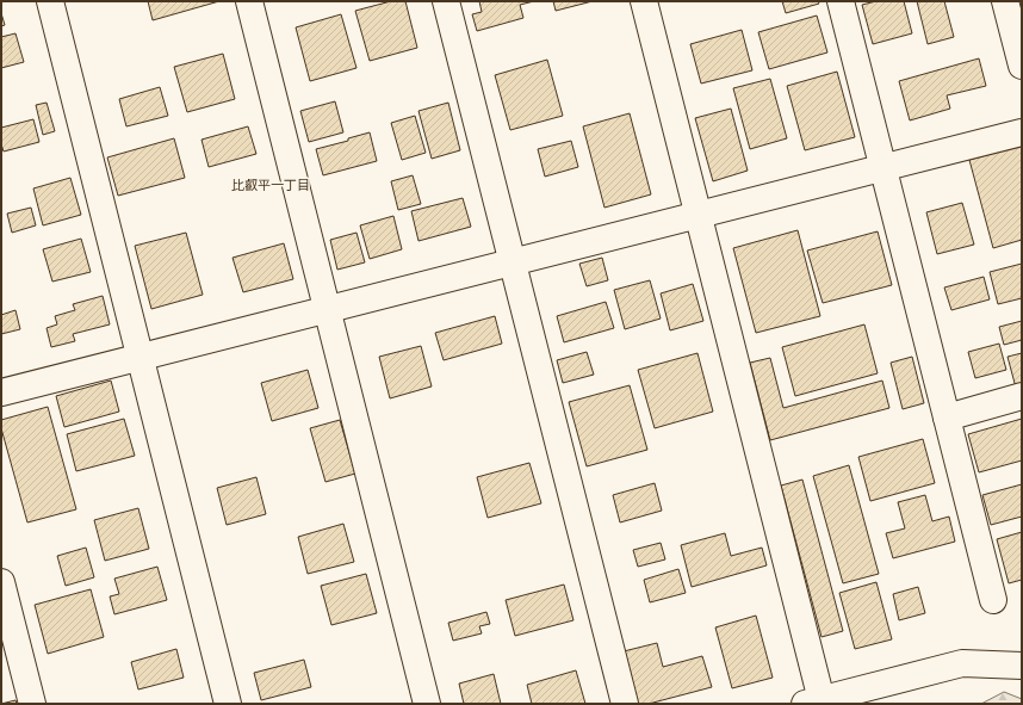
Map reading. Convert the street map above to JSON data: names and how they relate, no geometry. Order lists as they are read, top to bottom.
{
  "districts": ["比叡平一丁目"]
}
